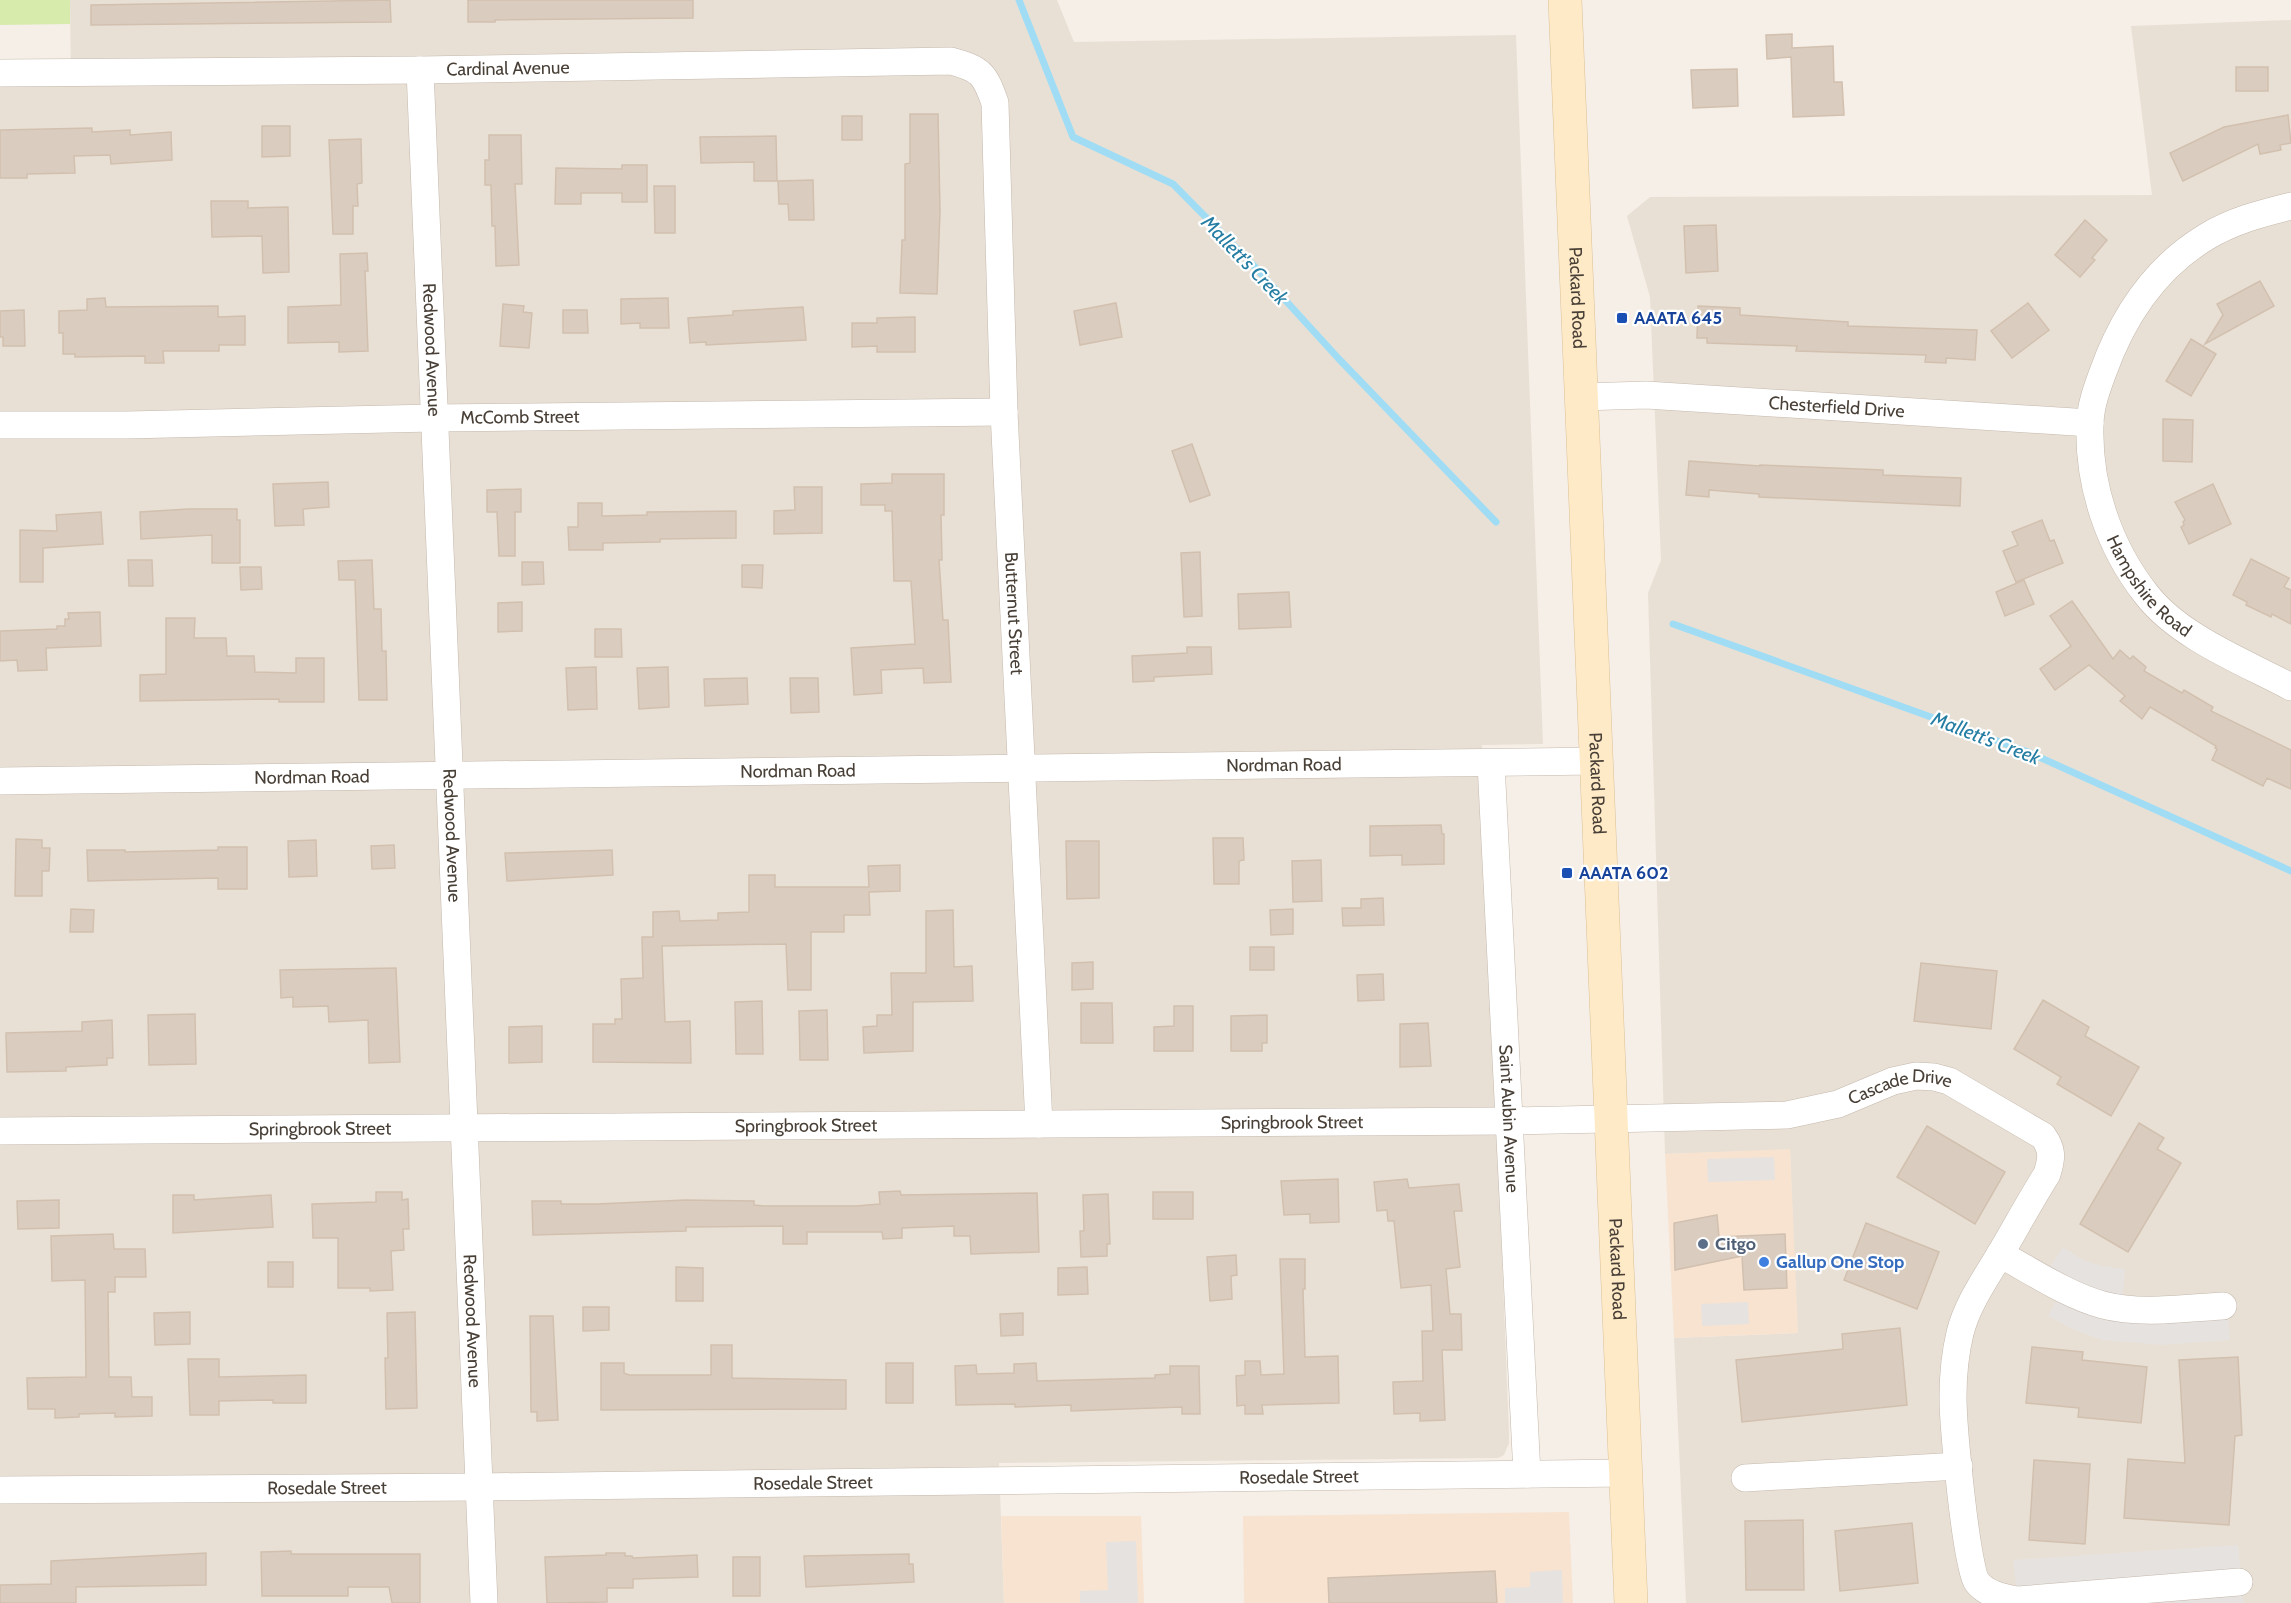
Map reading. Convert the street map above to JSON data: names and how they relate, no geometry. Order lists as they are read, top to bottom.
{
  "streets": {
    "main road": ["Packard Road"],
    "street": [
      "Cardinal Avenue",
      "Redwood Avenue",
      "Chesterfield Drive",
      "McComb Street",
      "Hampshire Road",
      "Butternut Street",
      "Nordman Road",
      "Cascade Drive",
      "Saint Aubin Avenue",
      "Springbrook Street",
      "Rosedale Street"
    ]
  },
  "crossings": [
    ["Cardinal Avenue", "Redwood Avenue"],
    ["Cardinal Avenue", "Butternut Street"],
    ["Packard Road", "Chesterfield Drive"],
    ["Packard Road", "Nordman Road"],
    ["Packard Road", "Cascade Drive"],
    ["Packard Road", "Springbrook Street"],
    ["Packard Road", "Rosedale Street"],
    ["Redwood Avenue", "McComb Street"],
    ["Redwood Avenue", "Nordman Road"],
    ["Redwood Avenue", "Springbrook Street"],
    ["Redwood Avenue", "Rosedale Street"],
    ["Chesterfield Drive", "Hampshire Road"],
    ["McComb Street", "Butternut Street"],
    ["Butternut Street", "Nordman Road"],
    ["Butternut Street", "Springbrook Street"],
    ["Nordman Road", "Saint Aubin Avenue"],
    ["Cascade Drive", "Springbrook Street"],
    ["Saint Aubin Avenue", "Springbrook Street"],
    ["Saint Aubin Avenue", "Rosedale Street"]
  ],
  "water": ["Mallett's Creek"],
  "places": {
    "transit": ["AAATA 645", "AAATA 602"],
    "other": ["Citgo", "Gallup One Stop"]
  }
}
